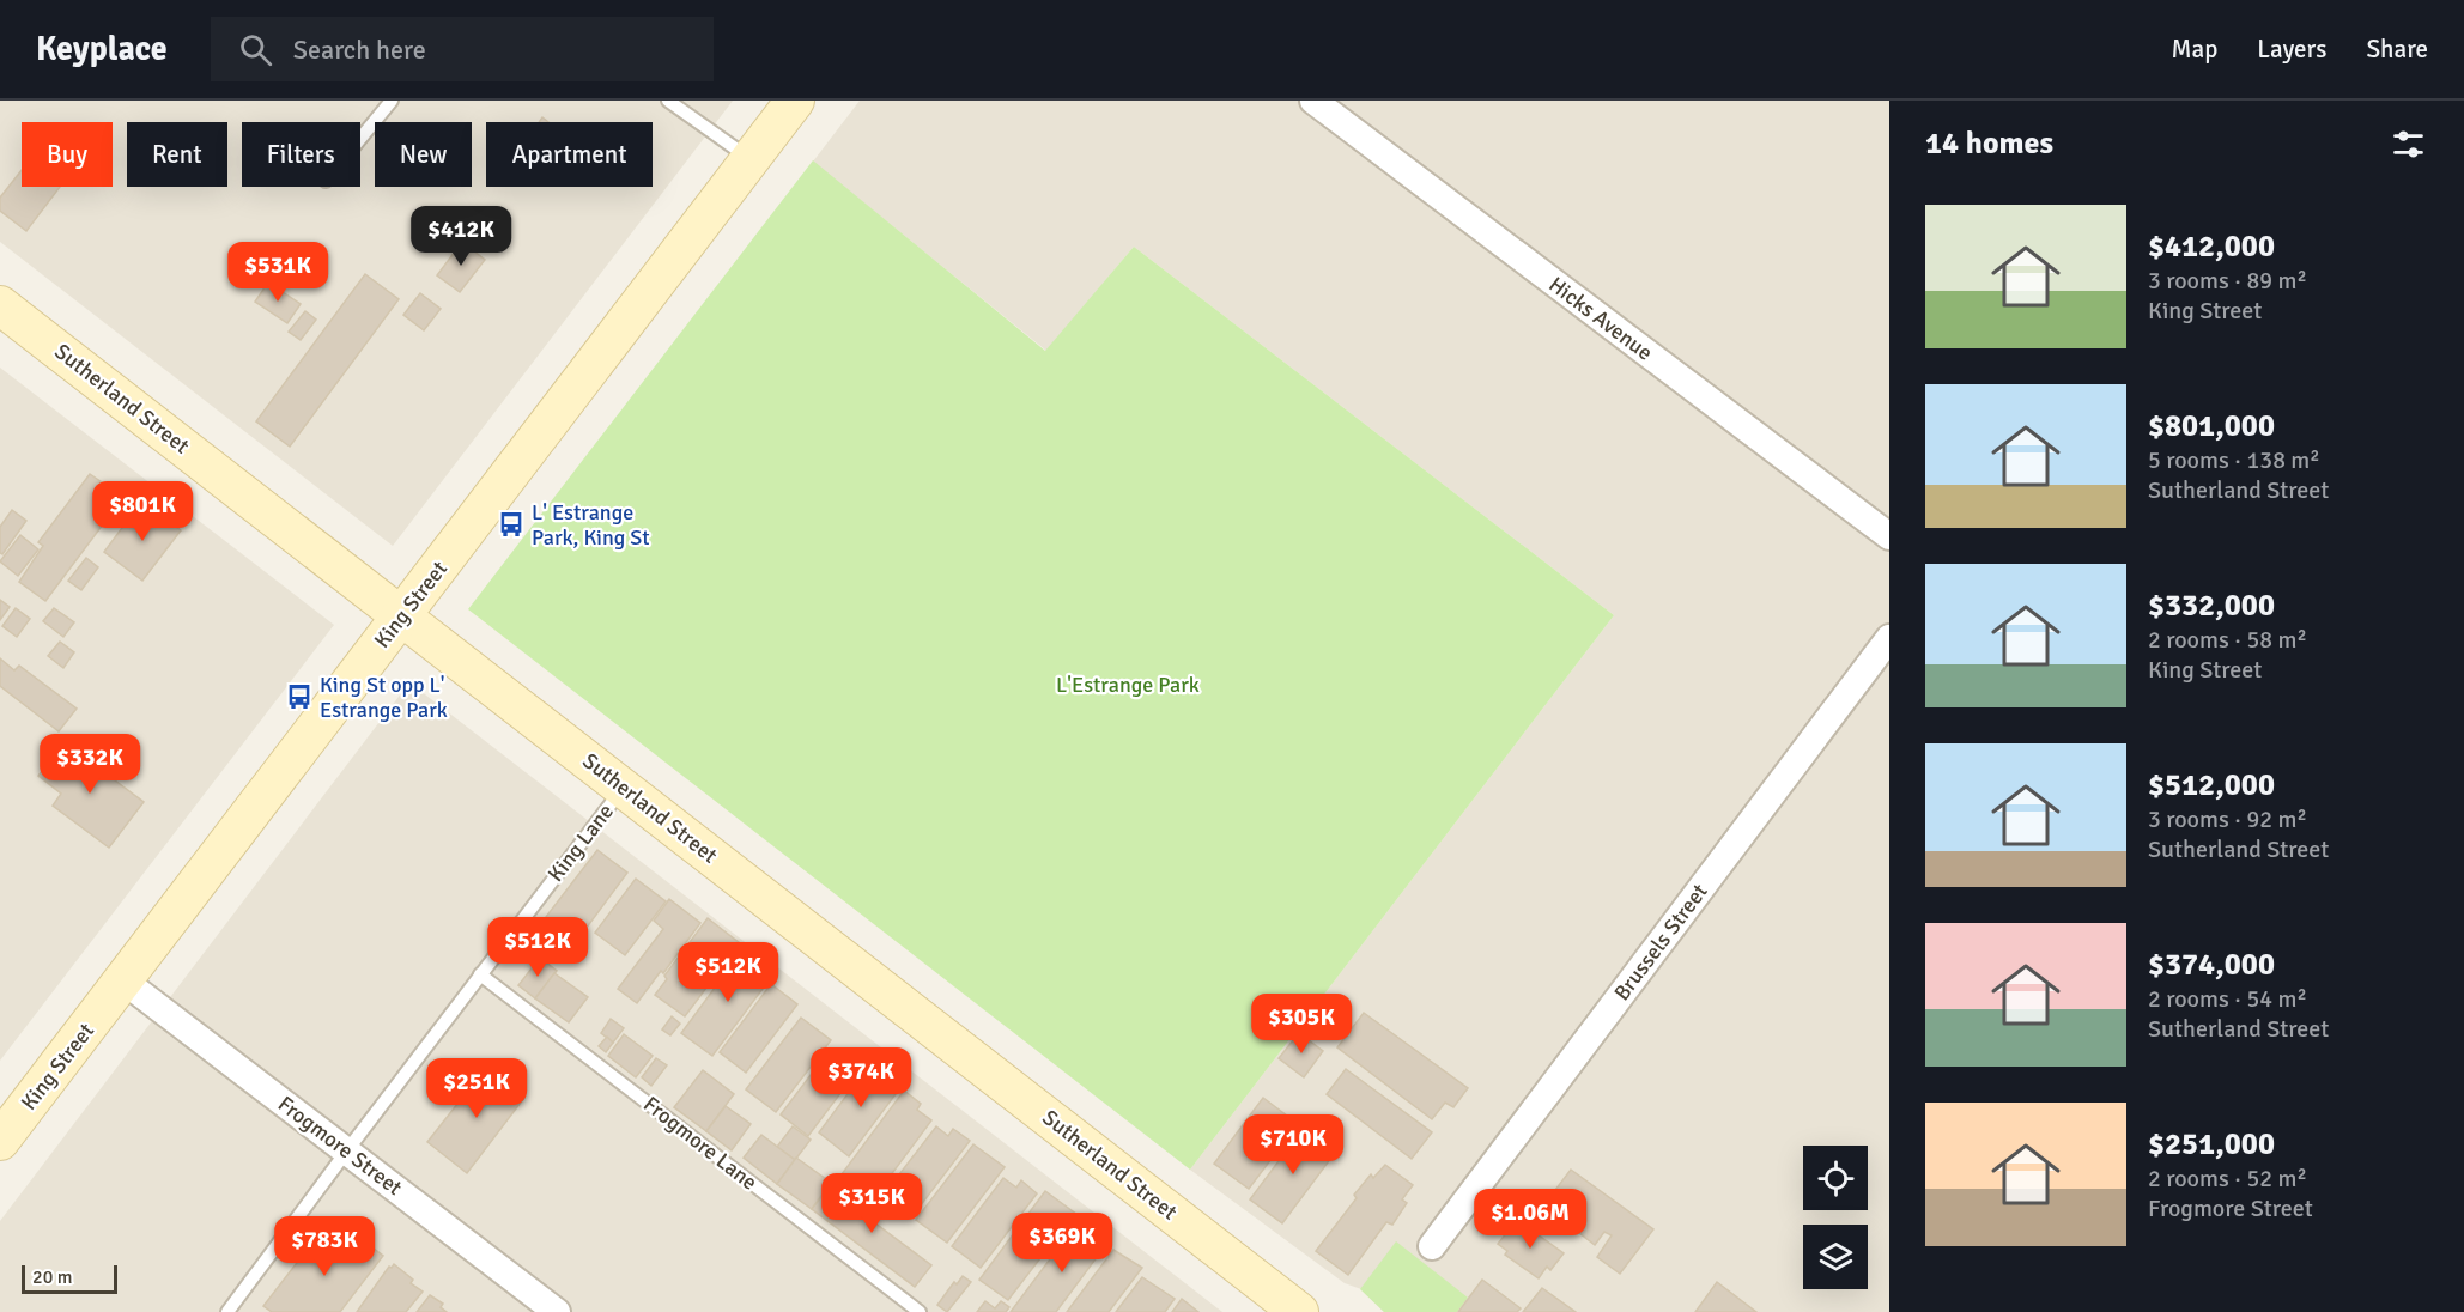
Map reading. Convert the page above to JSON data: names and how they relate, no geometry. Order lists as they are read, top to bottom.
{
  "streets": {
    "street": [
      "Hicks Avenue",
      "Sutherland Street",
      "King Street",
      "Brussels Street",
      "Frogmore Street"
    ],
    "lane": ["King Lane", "Frogmore Lane"]
  },
  "crossings": [
    ["Sutherland Street", "King Street"],
    ["Sutherland Street", "King Lane"],
    ["King Street", "Frogmore Street"],
    ["King Lane", "Frogmore Lane"],
    ["King Lane", "Frogmore Street"]
  ],
  "parks": ["L'Estrange Park"],
  "places": {
    "bus stop": ["L' Estrange Park, King St", "King St opp L' Estrange Park"]
  },
  "scale_bar": "20 m",
  "page": {
    "header": "Keyplace",
    "search": "Search here",
    "nav": ["Map", "Layers", "Share"],
    "heading": "14 homes",
    "chip": [
      "Buy",
      "Rent",
      "Filters",
      "New",
      "Apartment"
    ],
    "list": [
      {
        "name": "$412,000",
        "note": "3 rooms · 89 m² · King Street"
      },
      {
        "name": "$801,000",
        "note": "5 rooms · 138 m² · Sutherland Street"
      },
      {
        "name": "$332,000",
        "note": "2 rooms · 58 m² · King Street"
      },
      {
        "name": "$512,000",
        "note": "3 rooms · 92 m² · Sutherland Street"
      },
      {
        "name": "$374,000",
        "note": "2 rooms · 54 m² · Sutherland Street"
      },
      {
        "name": "$251,000",
        "note": "2 rooms · 52 m² · Frogmore Street"
      }
    ],
    "price": [
      "$412K",
      "$531K",
      "$801K",
      "$332K",
      "$512K",
      "$512K",
      "$305K",
      "$374K",
      "$251K",
      "$710K",
      "$315K",
      "$1.06M",
      "$369K",
      "$783K"
    ],
    "scale": "20 m"
  }
}
